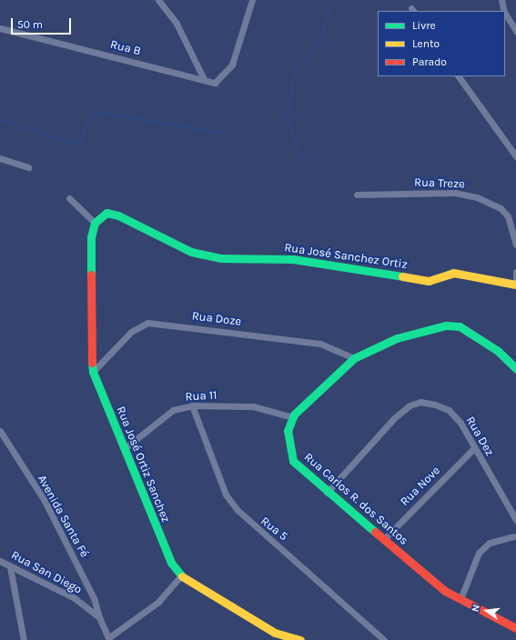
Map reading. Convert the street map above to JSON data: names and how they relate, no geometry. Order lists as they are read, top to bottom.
{
  "streets": {
    "street": [
      "Rua B",
      "Rua Treze",
      "Rua José Sanchez Ortiz",
      "Rua Doze",
      "Rua 11",
      "Rua Dez",
      "Rua José Ortiz Sanchez",
      "Rua Nove",
      "Rua Carlos R. dos Santos",
      "Avenida Santa Fé",
      "Rua 5",
      "Rua San Diego"
    ]
  },
  "crossings": [
    ["Rua José Sanchez Ortiz", "Rua José Ortiz Sanchez"],
    ["Rua Doze", "Rua José Ortiz Sanchez"],
    ["Rua 11", "Rua José Ortiz Sanchez"],
    ["Rua 11", "Rua Carlos R. dos Santos"],
    ["Rua 11", "Rua 5"],
    ["Rua Dez", "Rua Nove"],
    ["Rua Dez", "Rua Carlos R. dos Santos"],
    ["Rua Nove", "Rua Carlos R. dos Santos"],
    ["Avenida Santa Fé", "Rua San Diego"]
  ],
  "legend": ["Livre", "Lento", "Parado"],
  "scale_bar": "50 m",
  "north": "left"
}
